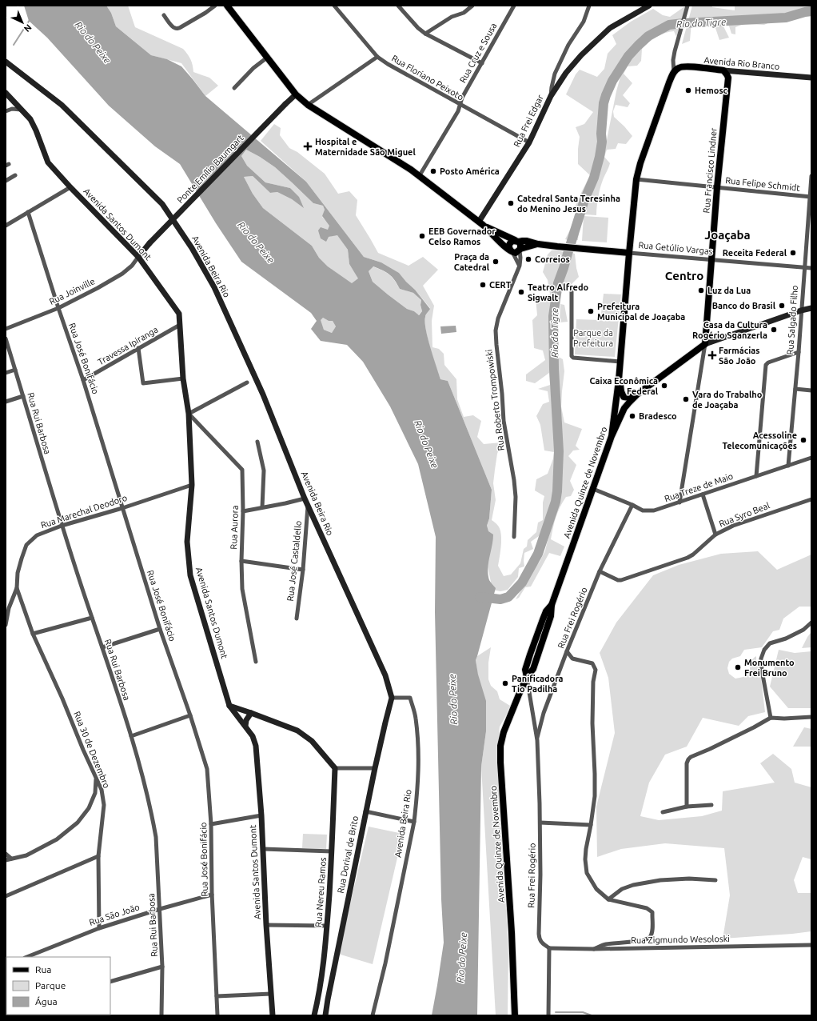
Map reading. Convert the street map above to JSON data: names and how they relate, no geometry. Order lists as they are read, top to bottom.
{
  "streets": {
    "main road": [
      "Avenida Rio Branco",
      "Rua Francisco Lindner",
      "Rua Getúlio Vargas",
      "Avenida Quinze de Novembro"
    ],
    "street": [
      "Rua Cruz e Sousa",
      "Rua Floriano Peixoto",
      "Rua Frei Edgar",
      "Ponte Emílio Baumgart",
      "Rua Felipe Schmidt",
      "Avenida Santos Dumont",
      "Avenida Beira Rio",
      "Rua Joinville",
      "Rua Salgado Filho",
      "Travessa Ipiranga",
      "Rua José Bonifácio",
      "Rua Roberto Trompowiski",
      "Rua Rui Barbosa",
      "Rua Treze de Maio",
      "Rua Marechal Deodoro",
      "Rua Syro Beal",
      "Rua Aurora",
      "Rua José Castaldello",
      "Rua Frei Rogério",
      "Rua 30 de Dezembro",
      "Rua Dorival de Brito",
      "Rua Nereu Ramos",
      "Rua São João",
      "Rua Zigmundo Wesoloski"
    ]
  },
  "crossings": [
    ["Rua Cruz e Sousa", "Rua Floriano Peixoto"],
    ["Avenida Rio Branco", "Rua Francisco Lindner"],
    ["Avenida Rio Branco", "Avenida Quinze de Novembro"],
    ["Rua Floriano Peixoto", "Rua Frei Edgar"],
    ["Ponte Emílio Baumgart", "Avenida Santos Dumont"],
    ["Ponte Emílio Baumgart", "Rua Joinville"],
    ["Rua Francisco Lindner", "Rua Felipe Schmidt"],
    ["Rua Francisco Lindner", "Rua Getúlio Vargas"],
    ["Rua Francisco Lindner", "Rua Treze de Maio"],
    ["Rua Felipe Schmidt", "Rua Salgado Filho"],
    ["Rua Felipe Schmidt", "Avenida Quinze de Novembro"],
    ["Avenida Santos Dumont", "Rua Joinville"],
    ["Avenida Santos Dumont", "Travessa Ipiranga"],
    ["Avenida Santos Dumont", "Rua Marechal Deodoro"],
    ["Avenida Santos Dumont", "Rua Aurora"],
    ["Rua Getúlio Vargas", "Rua Salgado Filho"],
    ["Rua Getúlio Vargas", "Rua Roberto Trompowiski"],
    ["Rua Getúlio Vargas", "Avenida Quinze de Novembro"],
    ["Avenida Beira Rio", "Rua José Castaldello"],
    ["Avenida Beira Rio", "Rua Dorival de Brito"],
    ["Rua Joinville", "Rua José Bonifácio"],
    ["Rua Salgado Filho", "Rua Treze de Maio"],
    ["Travessa Ipiranga", "Rua José Bonifácio"],
    ["Rua José Bonifácio", "Rua Marechal Deodoro"],
    ["Rua José Bonifácio", "Rua São João"],
    ["Rua Rui Barbosa", "Rua Marechal Deodoro"],
    ["Rua Rui Barbosa", "Rua São João"],
    ["Avenida Quinze de Novembro", "Rua Treze de Maio"],
    ["Avenida Quinze de Novembro", "Rua Frei Rogério"],
    ["Rua Treze de Maio", "Rua Frei Rogério"],
    ["Rua Marechal Deodoro", "Rua 30 de Dezembro"],
    ["Rua Syro Beal", "Rua Frei Rogério"],
    ["Rua Frei Rogério", "Rua Zigmundo Wesoloski"],
    ["Rua 30 de Dezembro", "Rua São João"]
  ],
  "districts": ["Joaçaba", "Centro"],
  "water": ["Rio do Tigre", "Rio do Peixe"],
  "parks": ["Parque da Prefeitura"],
  "places": {
    "other": [
      "Hemosc",
      "Posto América",
      "Catedral Santa Teresinha do Menino Jesus",
      "EEB Governador Celso Ramos",
      "Receita Federal",
      "Correios",
      "Praça da Catedral",
      "CERT",
      "Luz da Lua",
      "Teatro Alfredo Sigwalt",
      "Banco do Brasil",
      "Prefeitura Municipal de Joaçaba",
      "Casa da Cultura Rogério Sganzerla",
      "Caixa Econômica Federal",
      "Vara do Trabalho de Joaçaba",
      "Bradesco",
      "Acessoline Telecomunicações",
      "Monumento Frei Bruno",
      "Panificadora Tio Padilha"
    ],
    "health": ["Hospital e Maternidade São Miguel", "Farmácias São João"]
  },
  "legend": ["Rua", "Parque", "Água"],
  "north": "bottom right"
}
